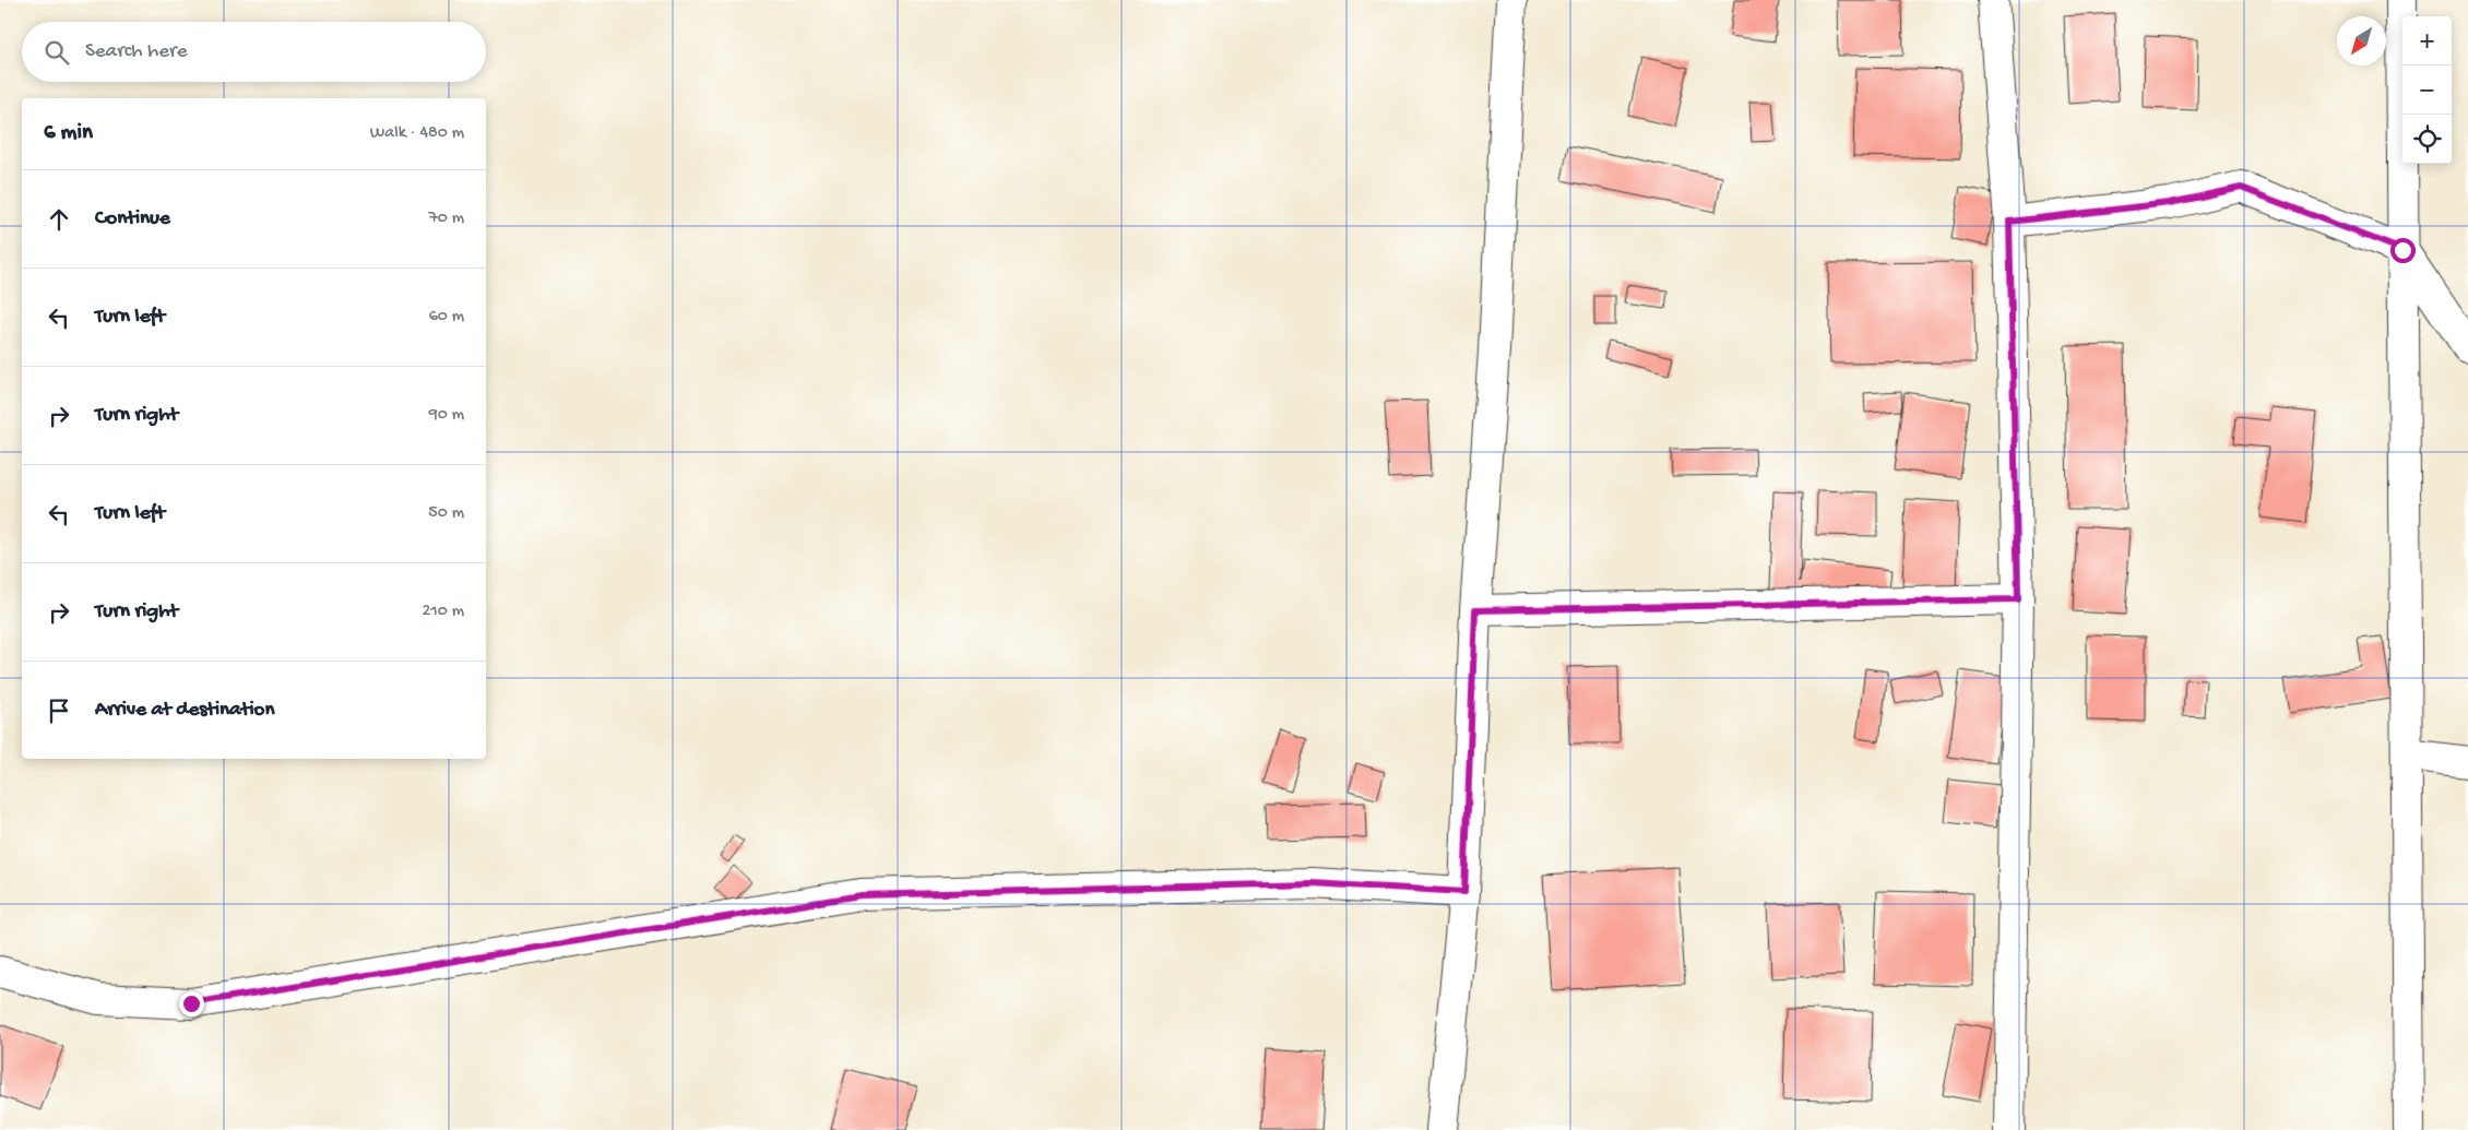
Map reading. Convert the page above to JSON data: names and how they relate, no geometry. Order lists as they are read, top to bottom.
{
  "north": "bottom left",
  "page": {
    "map_buttons": ["+", "−"],
    "search": "Search here",
    "heading": ["6 min", "Walk · 480 m"],
    "list": [
      ["Continue", "70 m"],
      ["Turn left", "60 m"],
      ["Turn right", "90 m"],
      ["Turn left", "50 m"],
      ["Turn right", "210 m"],
      "Arrive at destination"
    ]
  }
}
